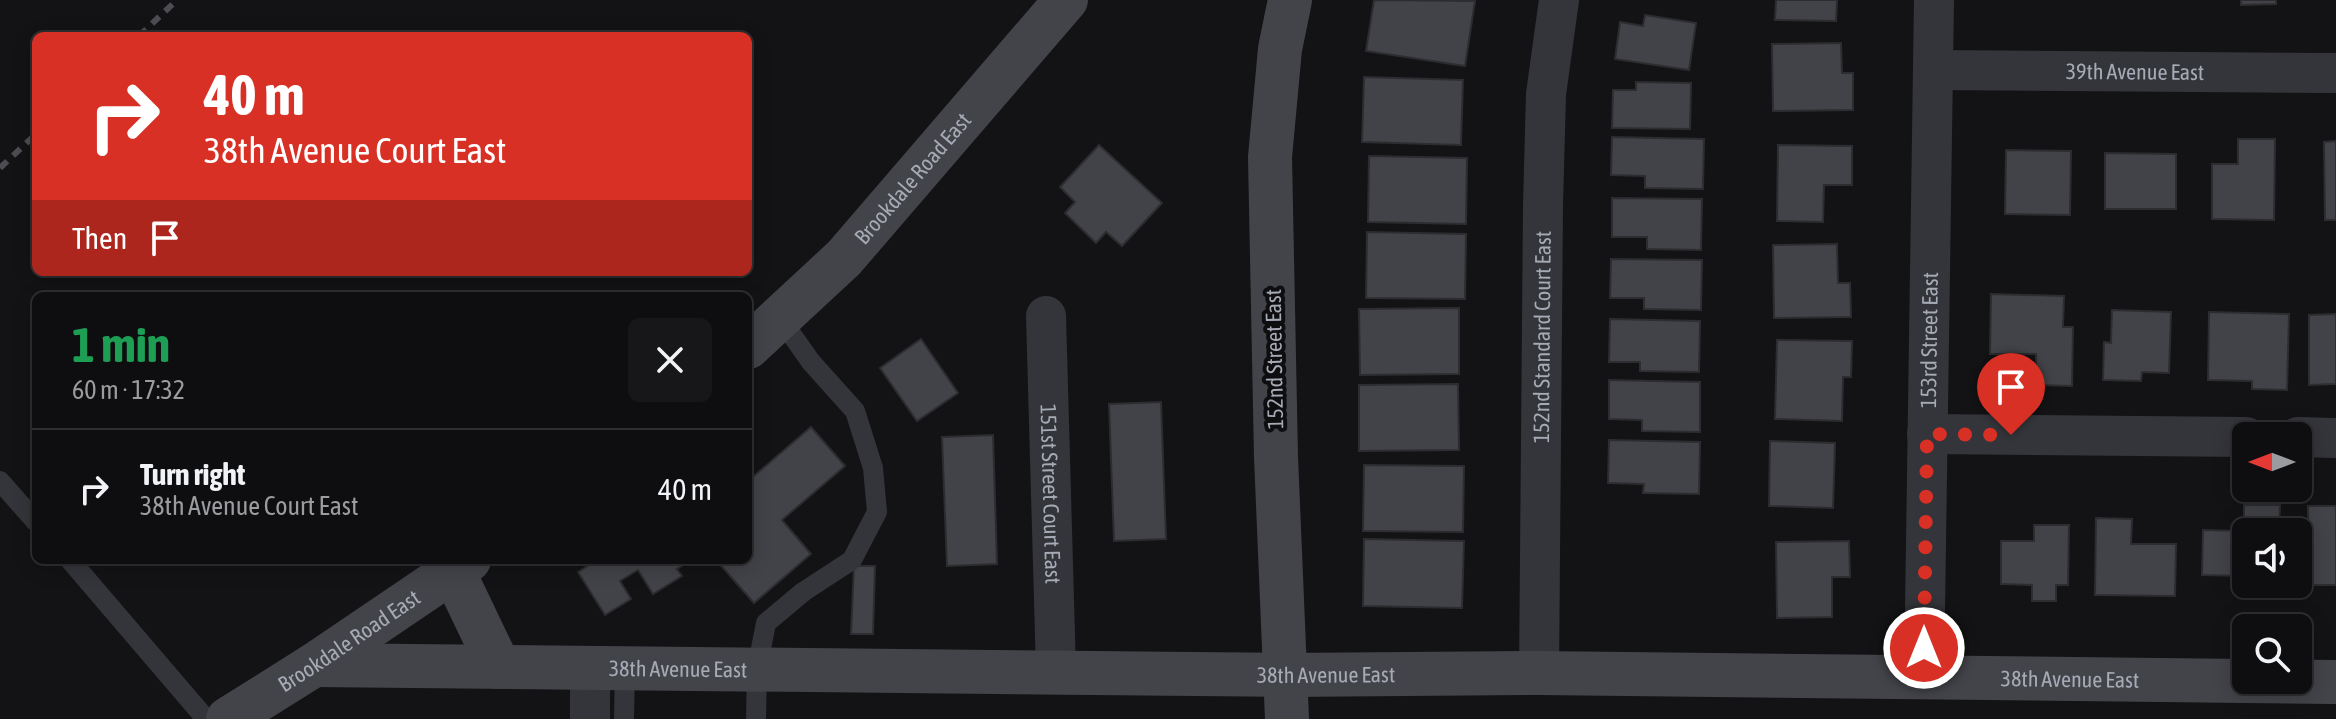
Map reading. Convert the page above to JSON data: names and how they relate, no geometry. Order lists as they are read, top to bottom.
{
  "streets": {
    "street": [
      "39th Avenue East",
      "Brookdale Road East",
      "152nd Standard Court East",
      "153rd Street East",
      "152nd Street East",
      "151st Street Court East",
      "38th Avenue East"
    ]
  },
  "crossings": [
    ["39th Avenue East", "153rd Street East"],
    ["Brookdale Road East", "38th Avenue East"],
    ["152nd Standard Court East", "38th Avenue East"],
    ["153rd Street East", "38th Avenue East"],
    ["152nd Street East", "38th Avenue East"],
    ["151st Street Court East", "38th Avenue East"]
  ],
  "north": "left",
  "page": {
    "turn": ["40 m", "38th Avenue Court East"],
    "then": "Then",
    "heading": ["1 min", "60 m · 17:32"],
    "list": [
      {
        "name": "Turn right",
        "note": "38th Avenue Court East",
        "value": "40 m"
      }
    ]
  }
}
